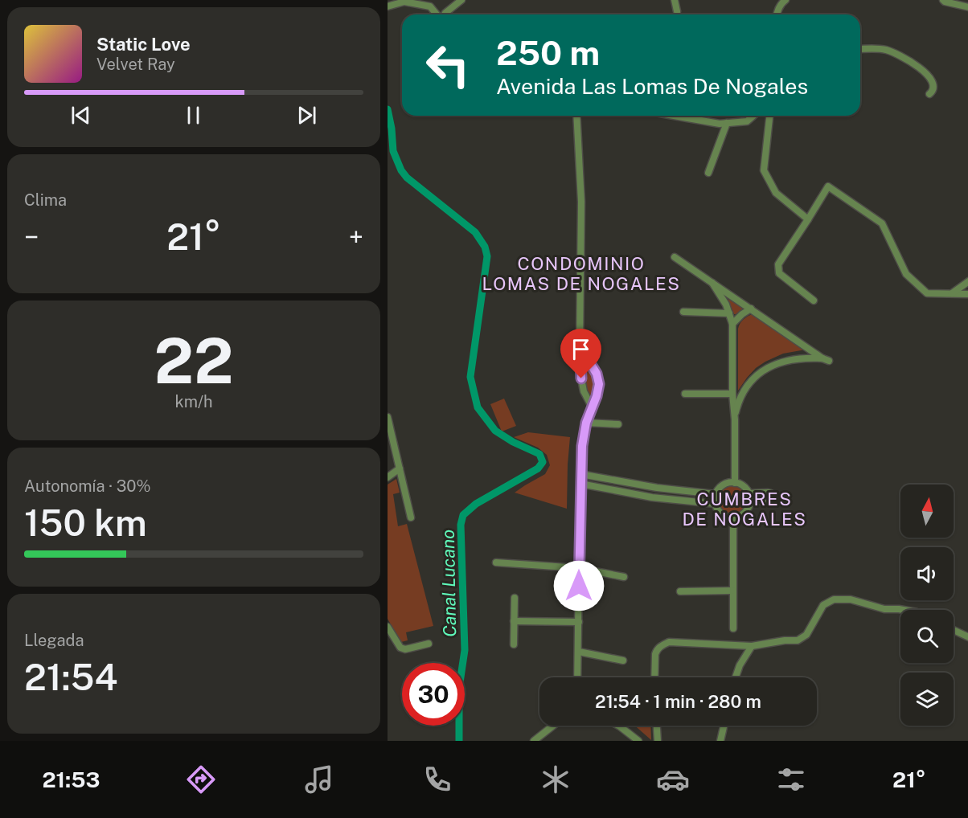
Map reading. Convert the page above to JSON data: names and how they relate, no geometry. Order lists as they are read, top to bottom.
{
  "districts": ["CONDOMINIO LOMAS DE NOGALES", "CUMBRES DE NOGALES"],
  "water": ["Canal Lucano"],
  "north": "top",
  "page": {
    "turn": ["250 m", "Avenida Las Lomas De Nogales"],
    "song": ["Static Love", "Velvet Ray"],
    "tile": [
      "Clima",
      ["22", "km/h"],
      ["Autonomía · 30%", "150 km"],
      ["Llegada", "21:54"]
    ],
    "heat": ["−", "21°", "+"],
    "limit": "30",
    "trip": "21:54 · 1 min · 280 m",
    "tabs": ["21:53", "21°"]
  }
}
